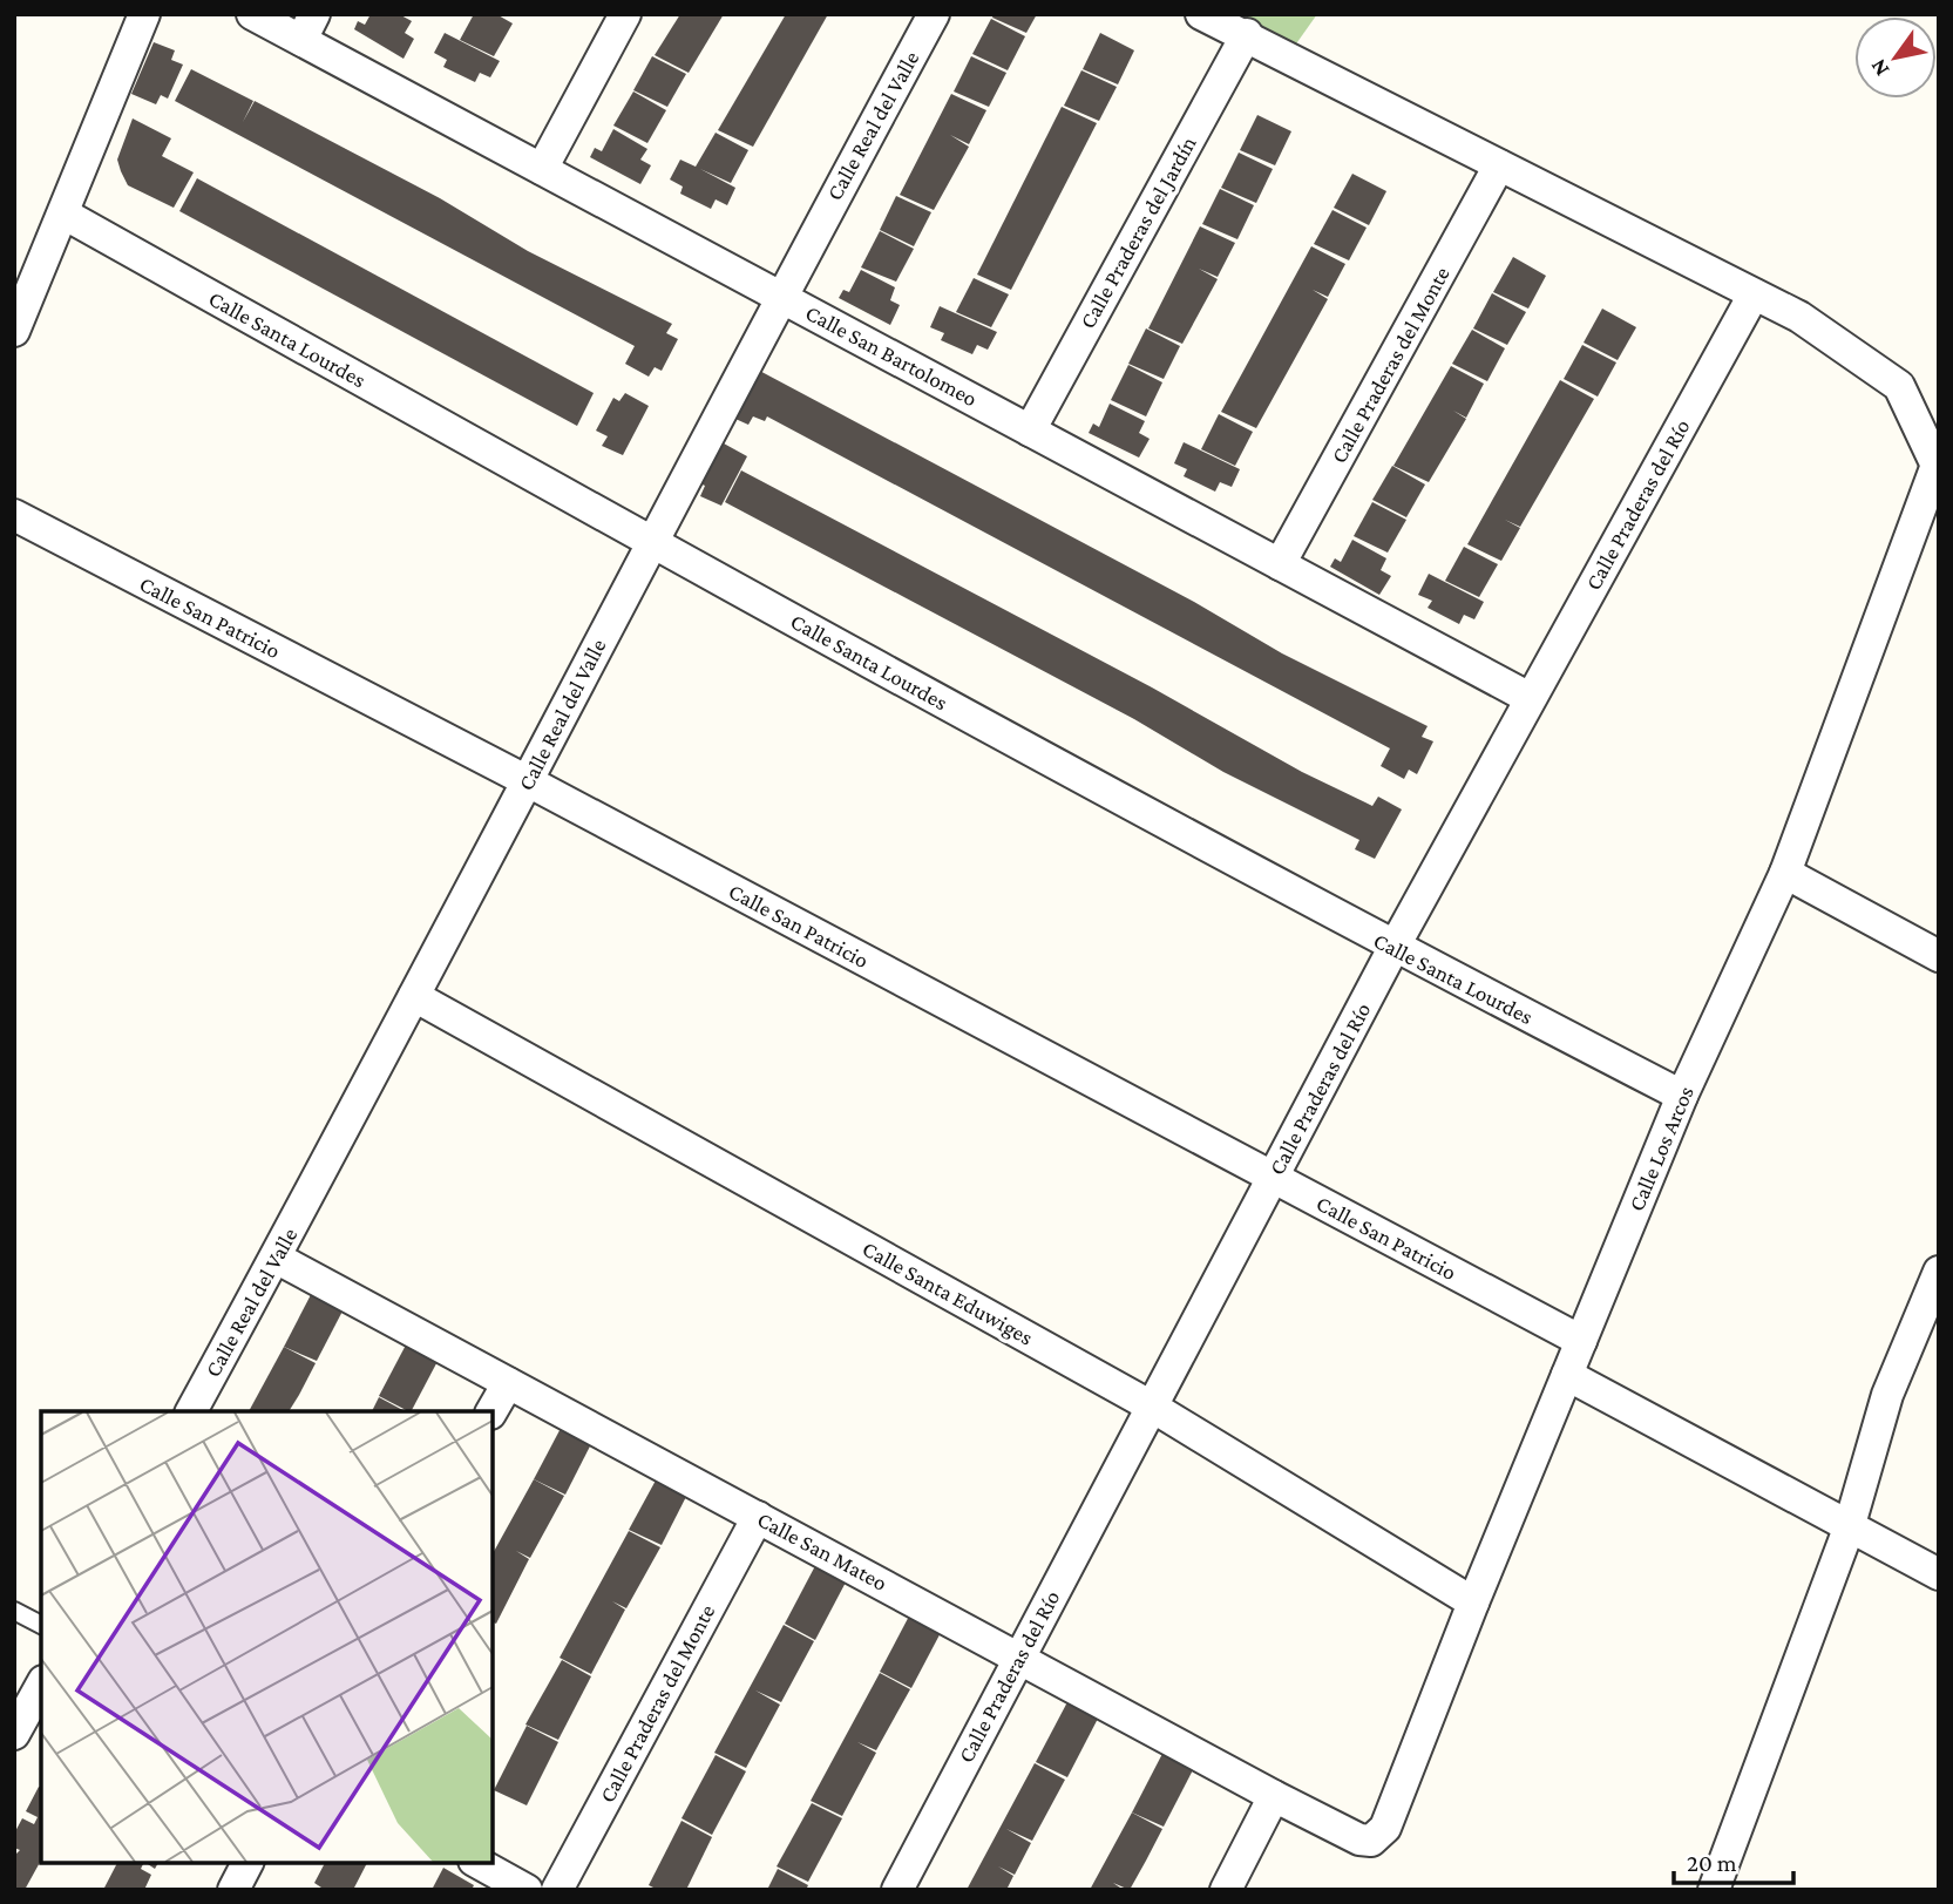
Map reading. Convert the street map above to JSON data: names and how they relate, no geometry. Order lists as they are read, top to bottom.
{
  "streets": {
    "street": [
      "Calle Real del Valle",
      "Calle Praderas del Jardín",
      "Calle Santa Lourdes",
      "Calle San Bartolomeo",
      "Calle Praderas del Monte",
      "Calle Praderas del Río",
      "Calle San Patricio",
      "Calle Los Arcos",
      "Calle Santa Eduwiges",
      "Calle San Mateo"
    ]
  },
  "crossings": [
    ["Calle Real del Valle", "Calle Santa Lourdes"],
    ["Calle Real del Valle", "Calle San Bartolomeo"],
    ["Calle Real del Valle", "Calle San Patricio"],
    ["Calle Real del Valle", "Calle Santa Eduwiges"],
    ["Calle Real del Valle", "Calle San Mateo"],
    ["Calle Praderas del Jardín", "Calle San Bartolomeo"],
    ["Calle Santa Lourdes", "Calle Praderas del Río"],
    ["Calle Santa Lourdes", "Calle Los Arcos"],
    ["Calle San Bartolomeo", "Calle Praderas del Monte"],
    ["Calle San Bartolomeo", "Calle Praderas del Río"],
    ["Calle Praderas del Monte", "Calle San Mateo"],
    ["Calle Praderas del Río", "Calle San Patricio"],
    ["Calle Praderas del Río", "Calle Santa Eduwiges"],
    ["Calle Praderas del Río", "Calle San Mateo"],
    ["Calle San Patricio", "Calle Los Arcos"],
    ["Calle Los Arcos", "Calle Santa Eduwiges"],
    ["Calle Los Arcos", "Calle San Mateo"]
  ],
  "scale_bar": "20 m",
  "north": "bottom left"
}
